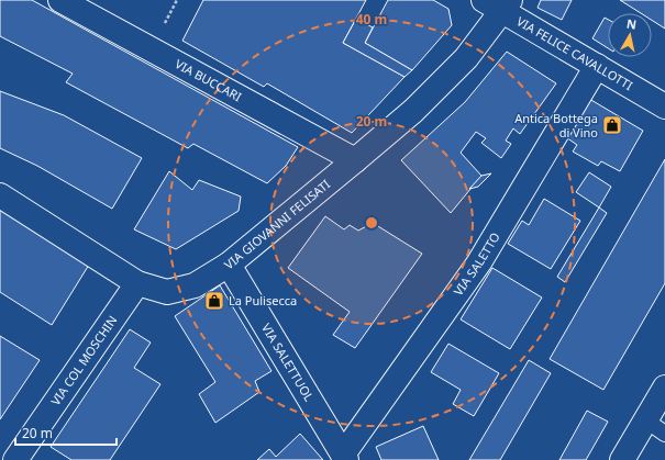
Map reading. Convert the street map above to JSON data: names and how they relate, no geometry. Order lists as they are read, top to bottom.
{
  "streets": {
    "street": [
      "VIA FELICE CAVALLOTTI",
      "VIA BUCCARI",
      "VIA GIOVANNI FELISATI",
      "VIA SALETTO",
      "VIA COL MOSCHIN",
      "VIA SALETTUOL"
    ]
  },
  "crossings": [
    ["VIA FELICE CAVALLOTTI", "VIA GIOVANNI FELISATI"],
    ["VIA FELICE CAVALLOTTI", "VIA SALETTO"],
    ["VIA BUCCARI", "VIA GIOVANNI FELISATI"],
    ["VIA GIOVANNI FELISATI", "VIA COL MOSCHIN"],
    ["VIA GIOVANNI FELISATI", "VIA SALETTUOL"],
    ["VIA SALETTO", "VIA SALETTUOL"]
  ],
  "places": {
    "shop": ["Antica Bottega di Vino", "La Pulisecca"]
  },
  "scale_bar": "20 m",
  "north": "top",
  "rings": ["40 m", "20 m"]
}
